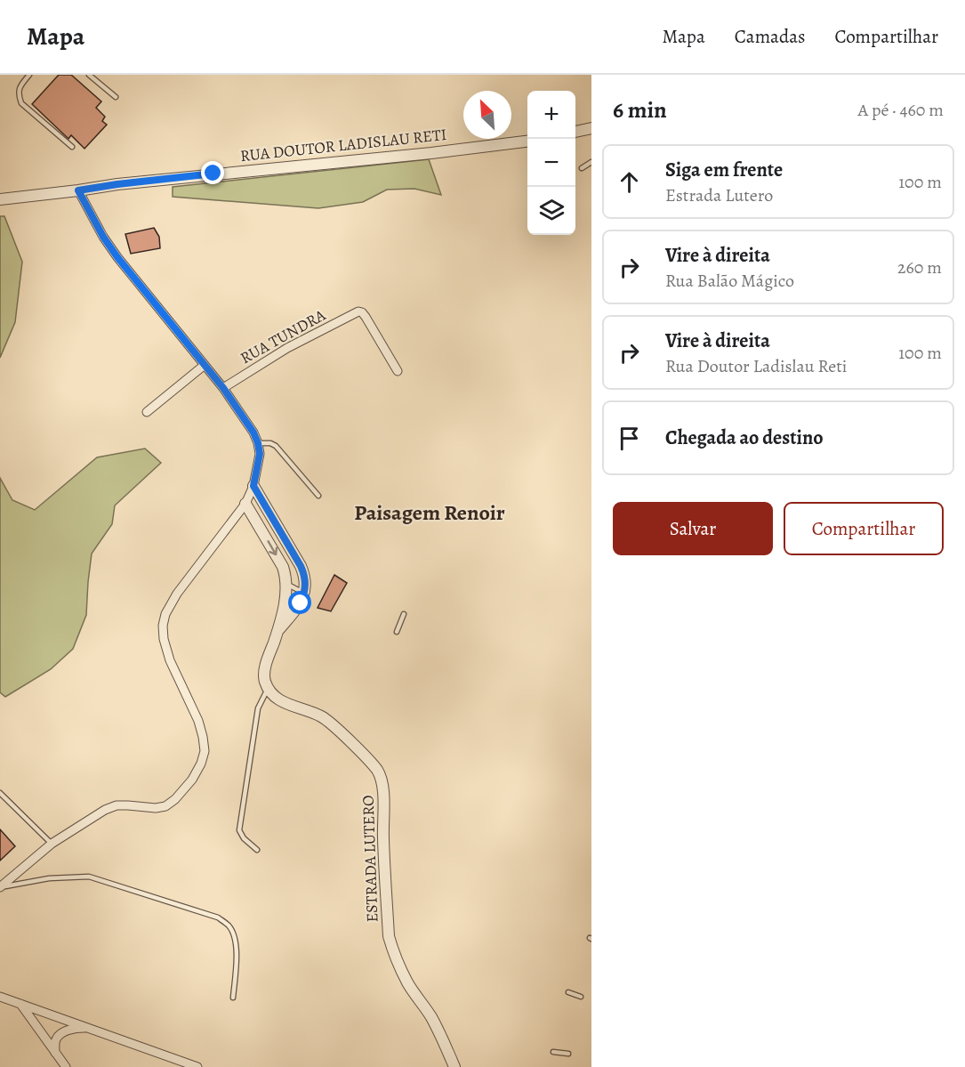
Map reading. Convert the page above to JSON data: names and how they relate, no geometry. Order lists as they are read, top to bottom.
{
  "streets": {
    "street": ["RUA DOUTOR LADISLAU RETI", "RUA TUNDRA", "ESTRADA LUTERO"]
  },
  "districts": ["Paisagem Renoir"],
  "north": "top left",
  "page": {
    "header": "Mapa",
    "nav": ["Mapa", "Camadas", "Compartilhar"],
    "heading": ["6 min", "A pé · 460 m"],
    "map_buttons": ["+", "−"],
    "list": [
      ["Siga em frente", "Estrada Lutero", "100 m"],
      ["Vire à direita", "Rua Balão Mágico", "260 m"],
      ["Vire à direita", "Rua Doutor Ladislau Reti", "100 m"],
      "Chegada ao destino"
    ],
    "buttons": ["Salvar", "Compartilhar"]
  }
}
